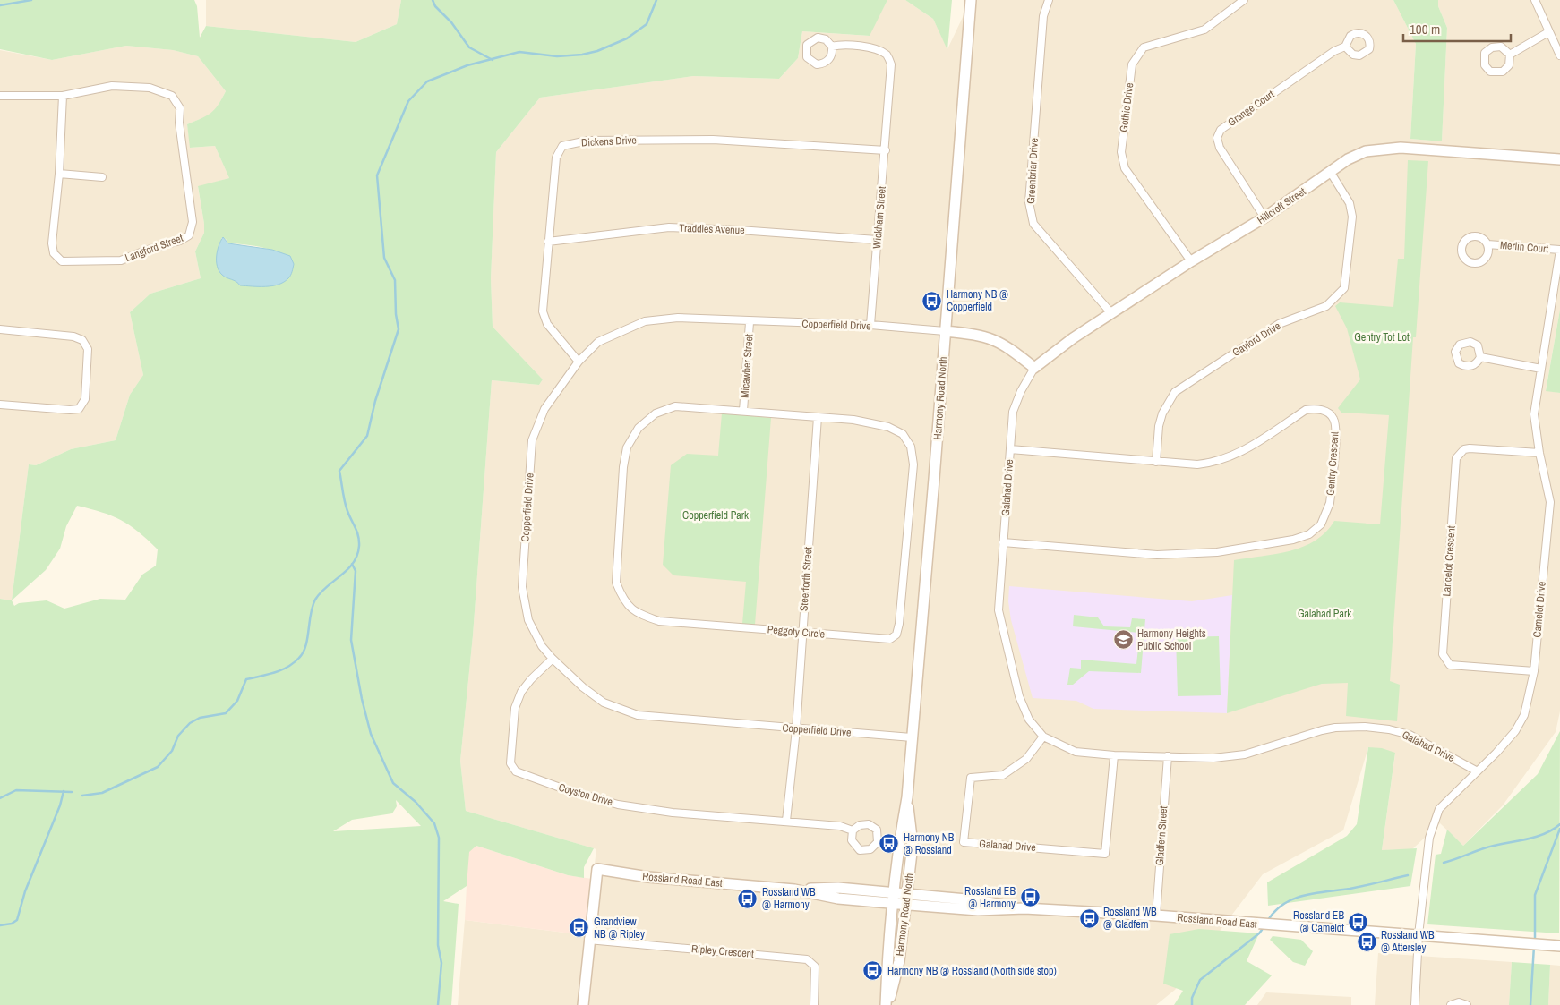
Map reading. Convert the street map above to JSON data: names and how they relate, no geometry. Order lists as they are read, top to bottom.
{
  "streets": {
    "main road": ["Hillcroft Street", "Harmony Road North", "Rossland Road East"],
    "street": [
      "Gothic Drive",
      "Grange Court",
      "Dickens Drive",
      "Greenbriar Drive",
      "Wickham Street",
      "Traddles Avenue",
      "Merlin Court",
      "Langford Street",
      "Copperfield Drive",
      "Gaylord Drive",
      "Micawber Street",
      "Gentry Crescent",
      "Galahad Drive",
      "Lancelot Crescent",
      "Steerforth Street",
      "Camelot Drive",
      "Peggoty Circle",
      "Coyston Drive",
      "Gladfern Street",
      "Ripley Crescent"
    ]
  },
  "crossings": [
    ["Gothic Drive", "Hillcroft Street"],
    ["Grange Court", "Hillcroft Street"],
    ["Dickens Drive", "Wickham Street"],
    ["Dickens Drive", "Traddles Avenue"],
    ["Dickens Drive", "Copperfield Drive"],
    ["Greenbriar Drive", "Hillcroft Street"],
    ["Hillcroft Street", "Gaylord Drive"],
    ["Hillcroft Street", "Galahad Drive"],
    ["Wickham Street", "Traddles Avenue"],
    ["Wickham Street", "Copperfield Drive"],
    ["Merlin Court", "Camelot Drive"],
    ["Copperfield Drive", "Micawber Street"],
    ["Copperfield Drive", "Harmony Road North"],
    ["Copperfield Drive", "Steerforth Street"],
    ["Copperfield Drive", "Coyston Drive"],
    ["Gaylord Drive", "Gentry Crescent"],
    ["Micawber Street", "Peggoty Circle"],
    ["Harmony Road North", "Rossland Road East"],
    ["Gentry Crescent", "Galahad Drive"],
    ["Galahad Drive", "Camelot Drive"],
    ["Galahad Drive", "Gladfern Street"],
    ["Lancelot Crescent", "Camelot Drive"],
    ["Steerforth Street", "Peggoty Circle"],
    ["Steerforth Street", "Coyston Drive"],
    ["Camelot Drive", "Rossland Road East"],
    ["Gladfern Street", "Rossland Road East"],
    ["Rossland Road East", "Ripley Crescent"]
  ],
  "parks": ["Gentry Tot Lot", "Copperfield Park", "Galahad Park"],
  "places": {
    "bus stop": [
      "Harmony NB @ Copperfield",
      "Harmony NB @ Rossland",
      "Rossland EB @ Harmony",
      "Rossland WB @ Harmony",
      "Rossland WB @ Gladfern",
      "Rossland EB @ Camelot",
      "Grandview NB @ Ripley",
      "Rossland WB @ Attersley",
      "Harmony NB @ Rossland (North side stop)"
    ],
    "school or university": ["Harmony Heights Public School"]
  },
  "scale_bar": "100 m"
}
